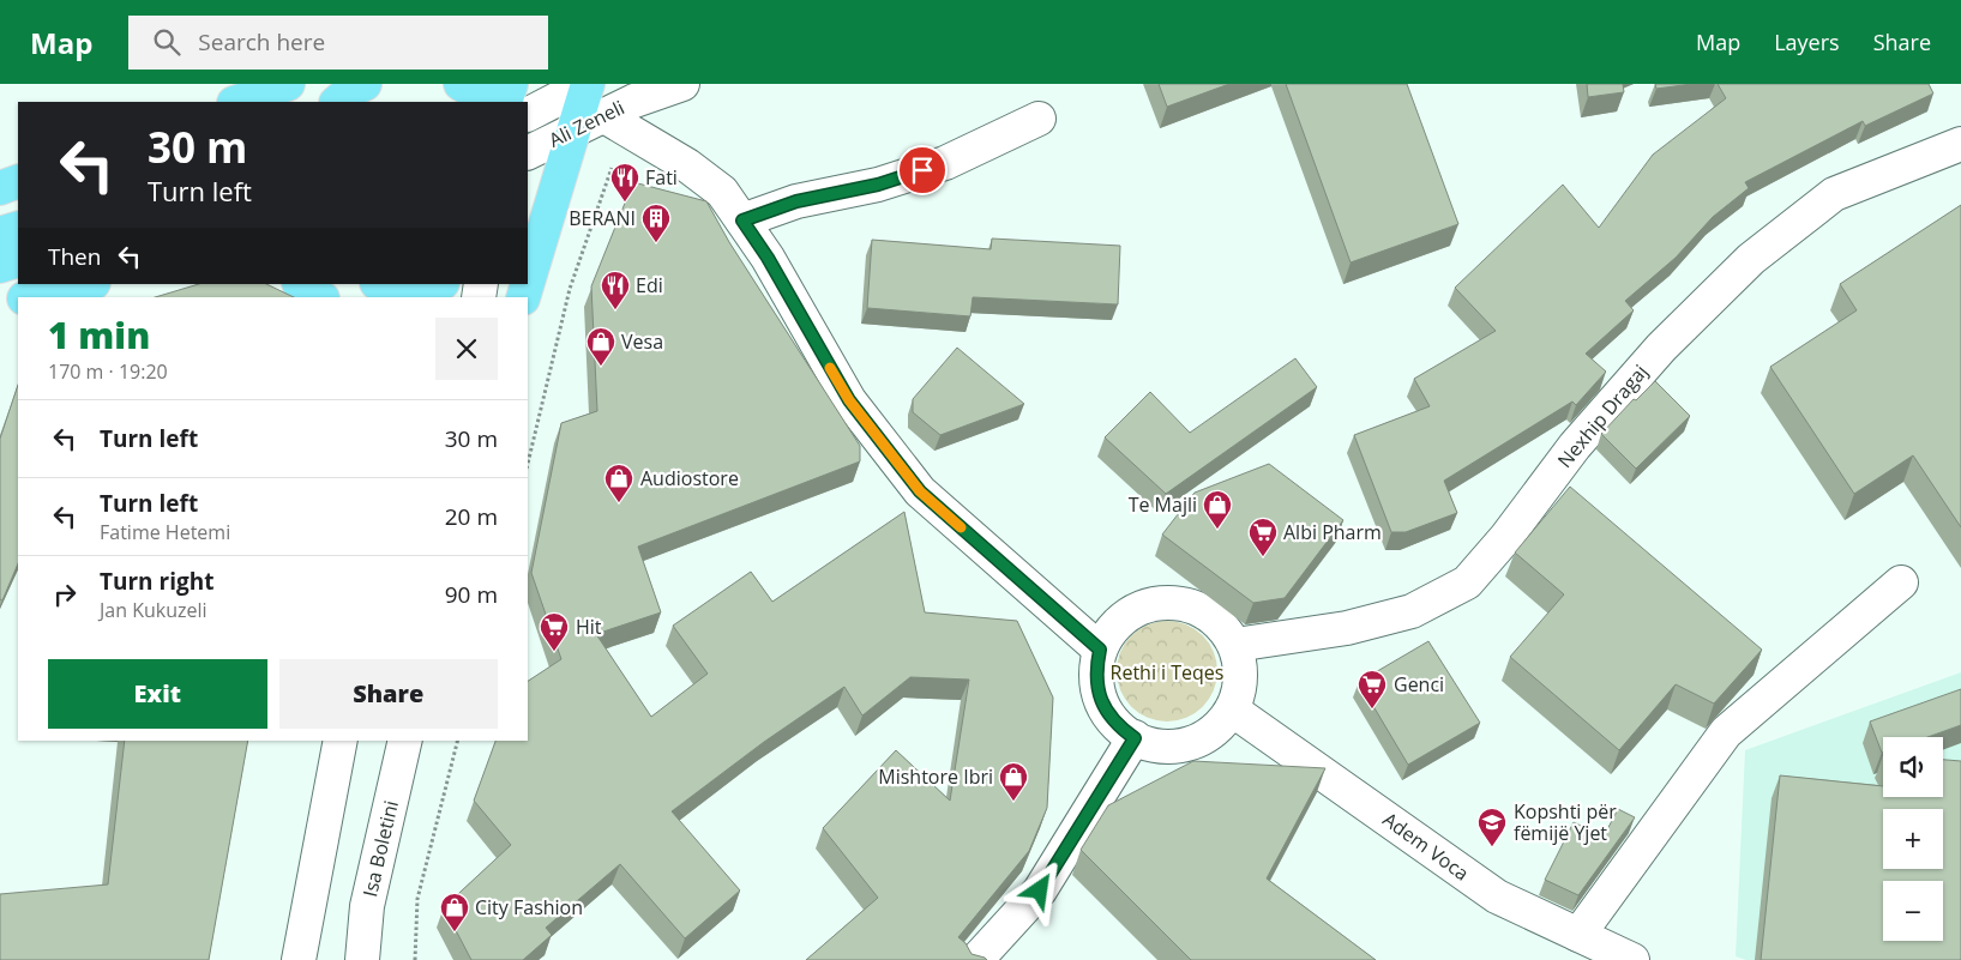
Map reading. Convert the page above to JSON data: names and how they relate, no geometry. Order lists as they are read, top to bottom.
{
  "streets": {
    "street": [
      "Ali Zeneli",
      "Nexhip Dragaj",
      "Adem Voca",
      "Isa Boletini"
    ]
  },
  "crossings": [
    ["Nexhip Dragaj", "Adem Voca"]
  ],
  "parks": ["Rethi i Teqes"],
  "places": {
    "restaurant": ["Fati", "Edi"],
    "building": ["BERANI"],
    "shop": [
      "Vesa",
      "Audiostore",
      "Te Majli",
      "Mishtore Ibri",
      "City Fashion"
    ],
    "supermarket": ["Albi Pharm", "Hit", "Genci"],
    "school or university": ["Kopshti për fëmijë Yjet"]
  },
  "page": {
    "header": "Map",
    "search": "Search here",
    "nav": ["Map", "Layers", "Share"],
    "turn": ["30 m", "Turn left"],
    "then": "Then",
    "heading": ["1 min", "170 m · 19:20"],
    "list": [
      {
        "name": "Turn left",
        "value": "30 m"
      },
      {
        "name": "Turn left",
        "note": "Fatime Hetemi",
        "value": "20 m"
      },
      {
        "name": "Turn right",
        "note": "Jan Kukuzeli",
        "value": "90 m"
      }
    ],
    "buttons": ["Exit", "Share"],
    "map_buttons": ["+", "−"]
  }
}
